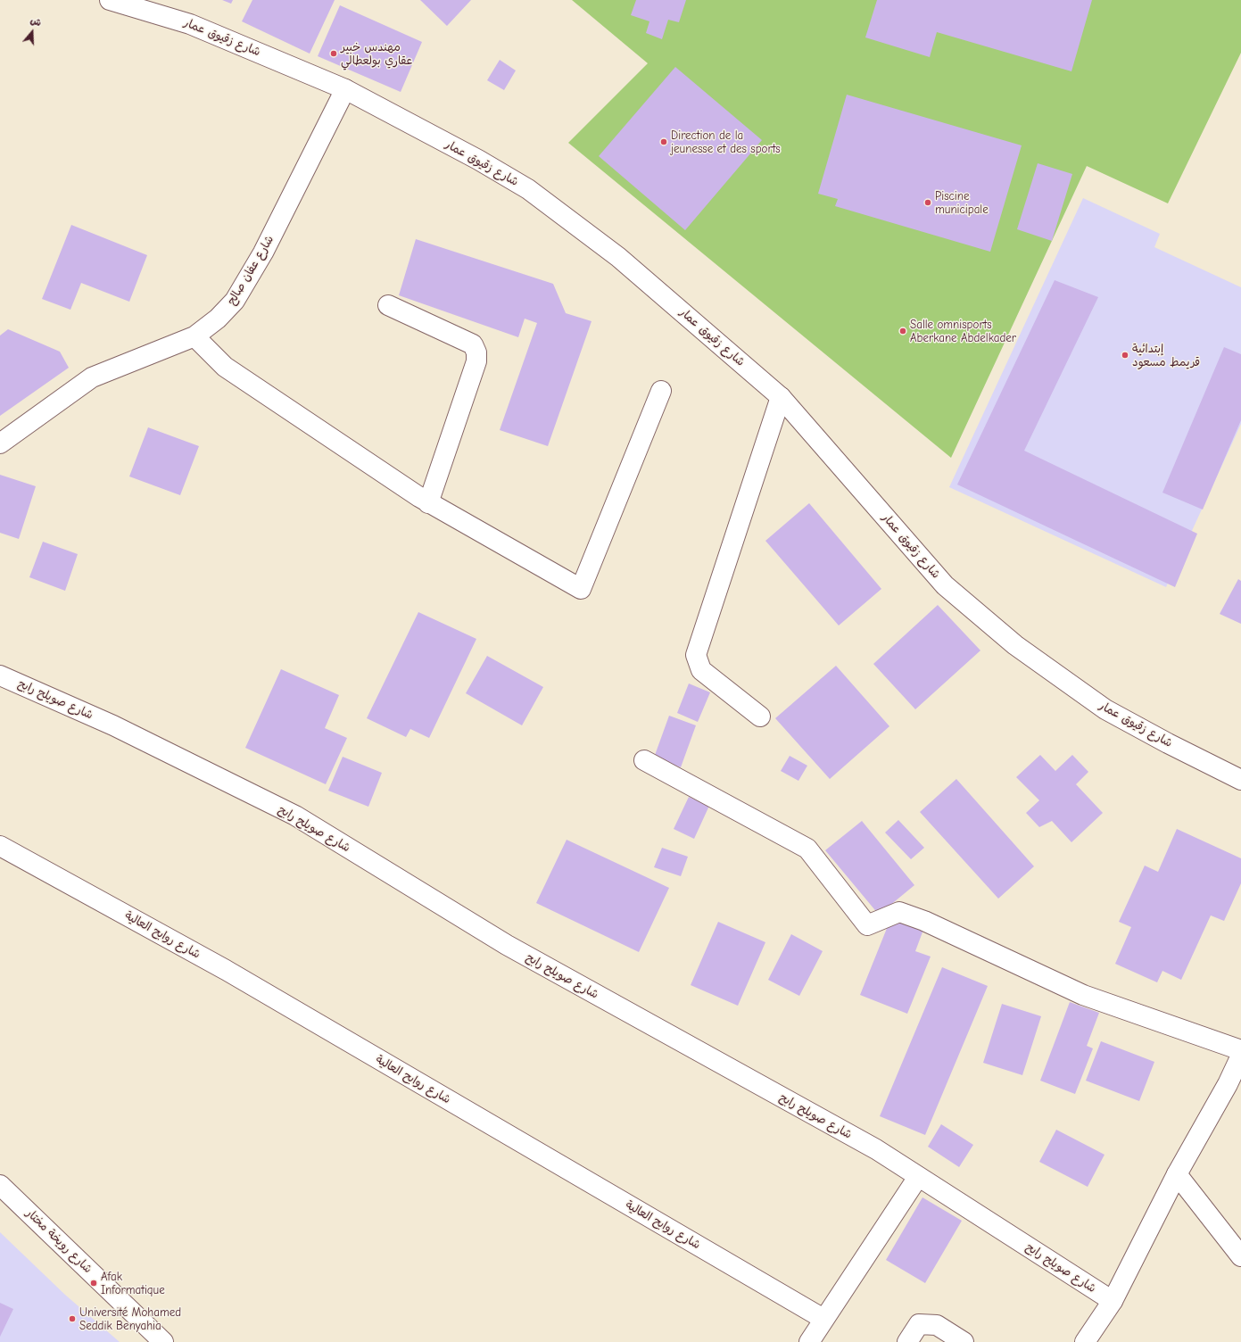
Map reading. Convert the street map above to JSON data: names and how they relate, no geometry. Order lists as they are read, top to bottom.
{
  "streets": {
    "street": [
      "شارع زقيوق عمار",
      "شارع عفان صالح",
      "شارع صويلح رابح",
      "شارع روابح العالية",
      "شارع رويخة مختار"
    ]
  },
  "crossings": [
    ["شارع زقيوق عمار", "شارع عفان صالح"]
  ],
  "places": [
    "مهندس خبير عقاري بولعطالي",
    "Direction de la jeunesse et des sports",
    "Piscine municipale",
    "Salle omnisports Aberkane Abdelkader",
    "إبتدائية قريمط مسعود",
    "Afak Informatique",
    "Université Mohamed Seddik Benyahia"
  ],
  "north": "top"
}
